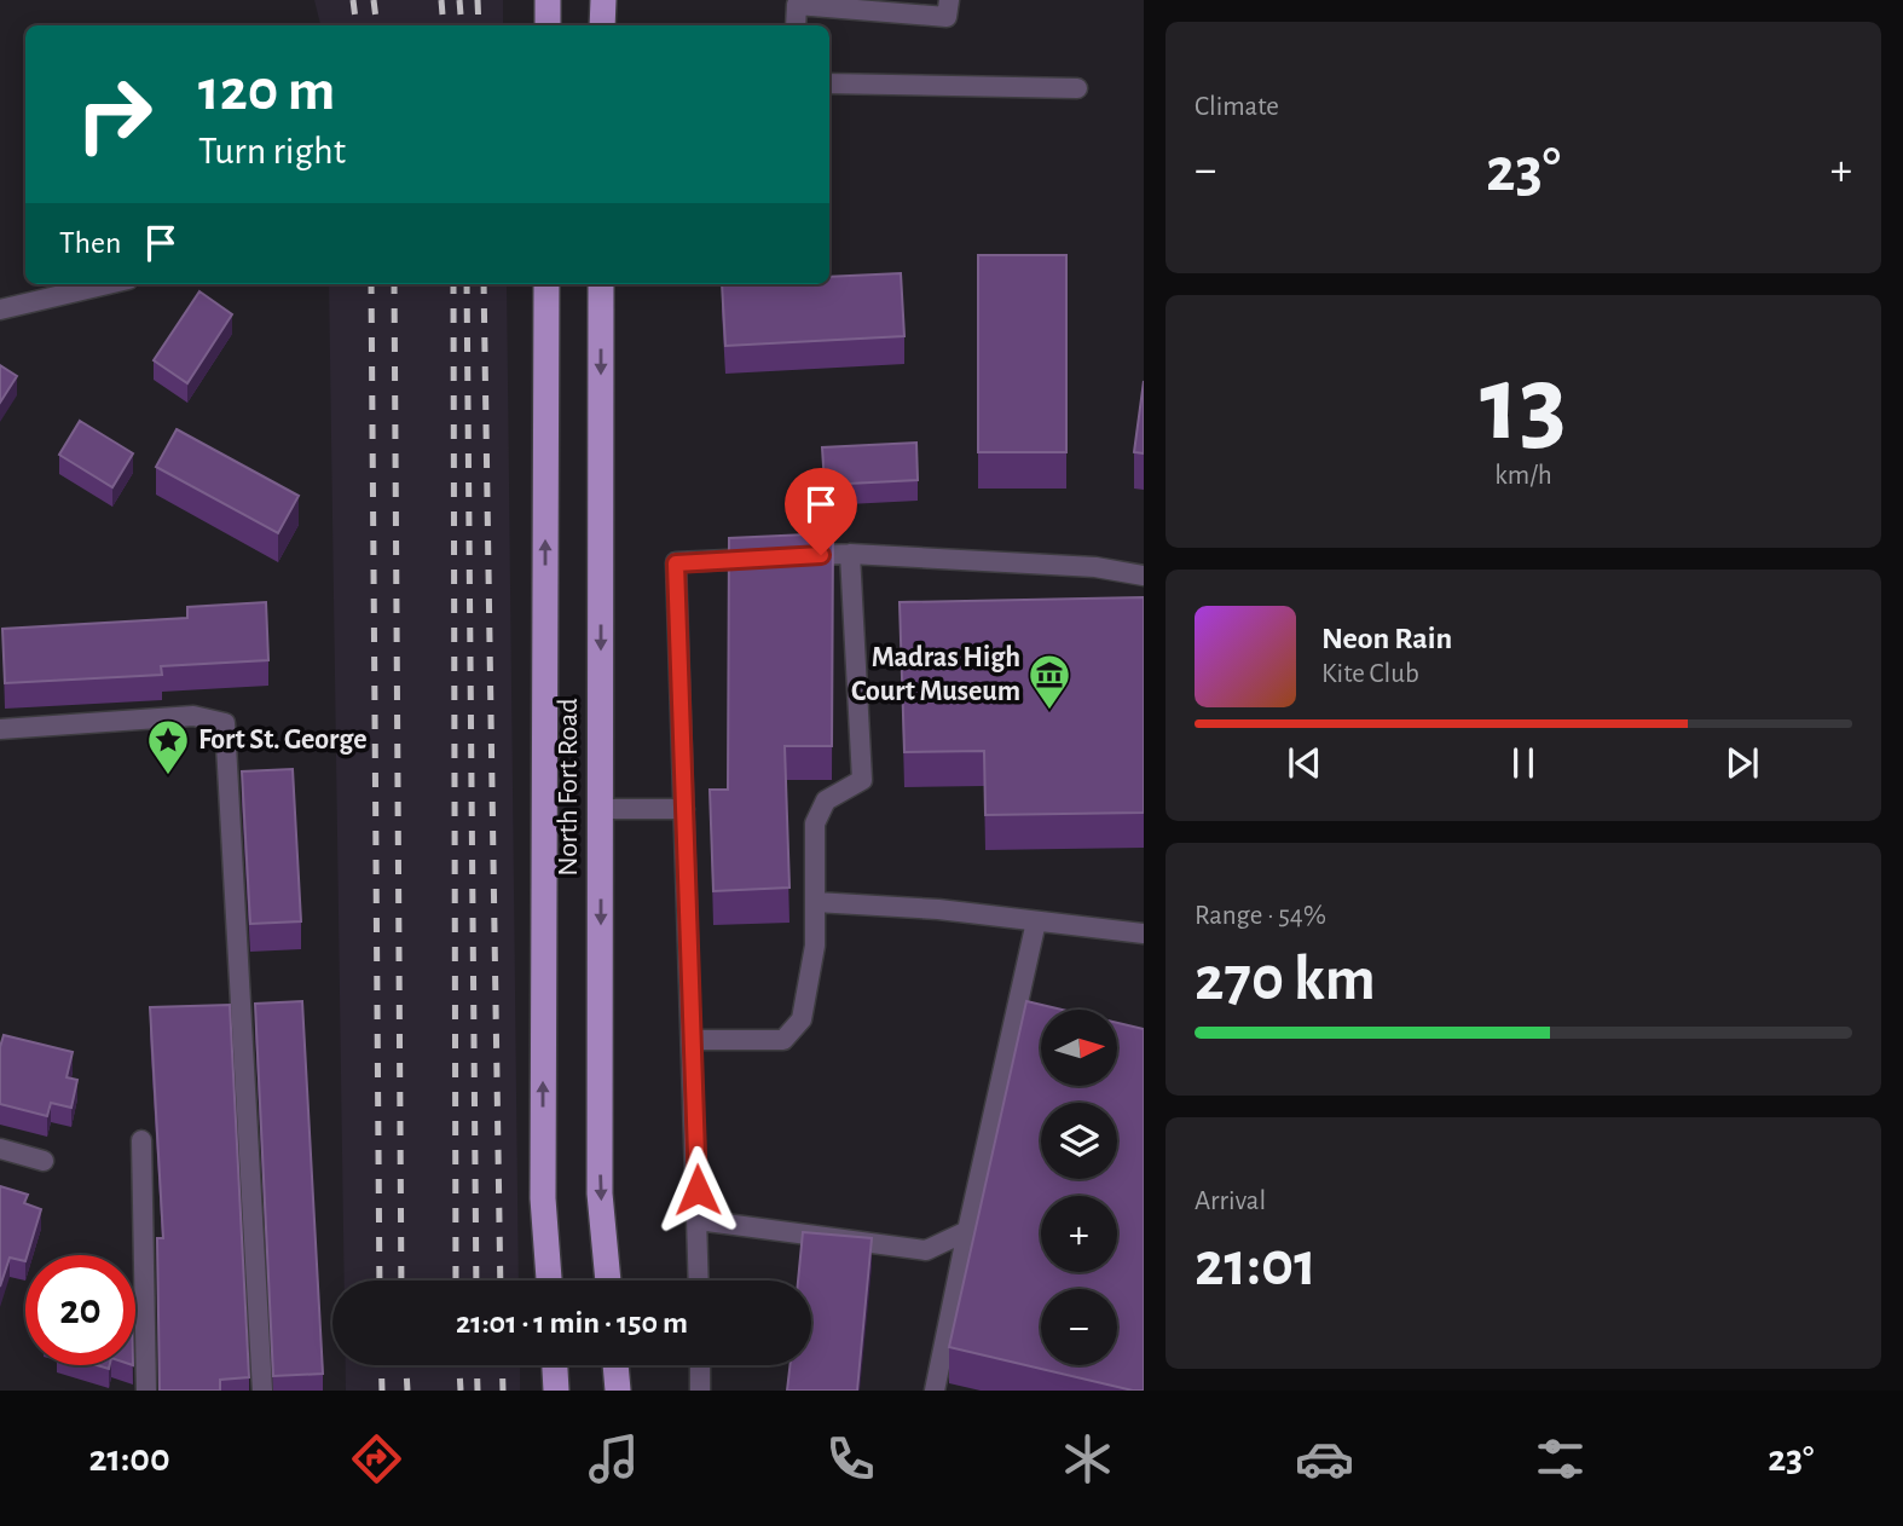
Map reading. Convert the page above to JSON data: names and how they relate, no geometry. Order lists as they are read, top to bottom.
{
  "streets": {
    "main road": ["North Fort Road"]
  },
  "places": {
    "museum": ["Madras High Court Museum"],
    "place": ["Fort St. George"]
  },
  "north": "right",
  "page": {
    "tile": [
      "Climate",
      ["13", "km/h"],
      ["Range · 54%", "270 km"],
      ["Arrival", "21:01"]
    ],
    "turn": ["120 m", "Turn right"],
    "heat": ["−", "23°", "+"],
    "then": "Then",
    "song": ["Neon Rain", "Kite Club"],
    "map_buttons": ["+", "−"],
    "limit": "20",
    "trip": "21:01 · 1 min · 150 m",
    "tabs": ["21:00", "23°"]
  }
}
